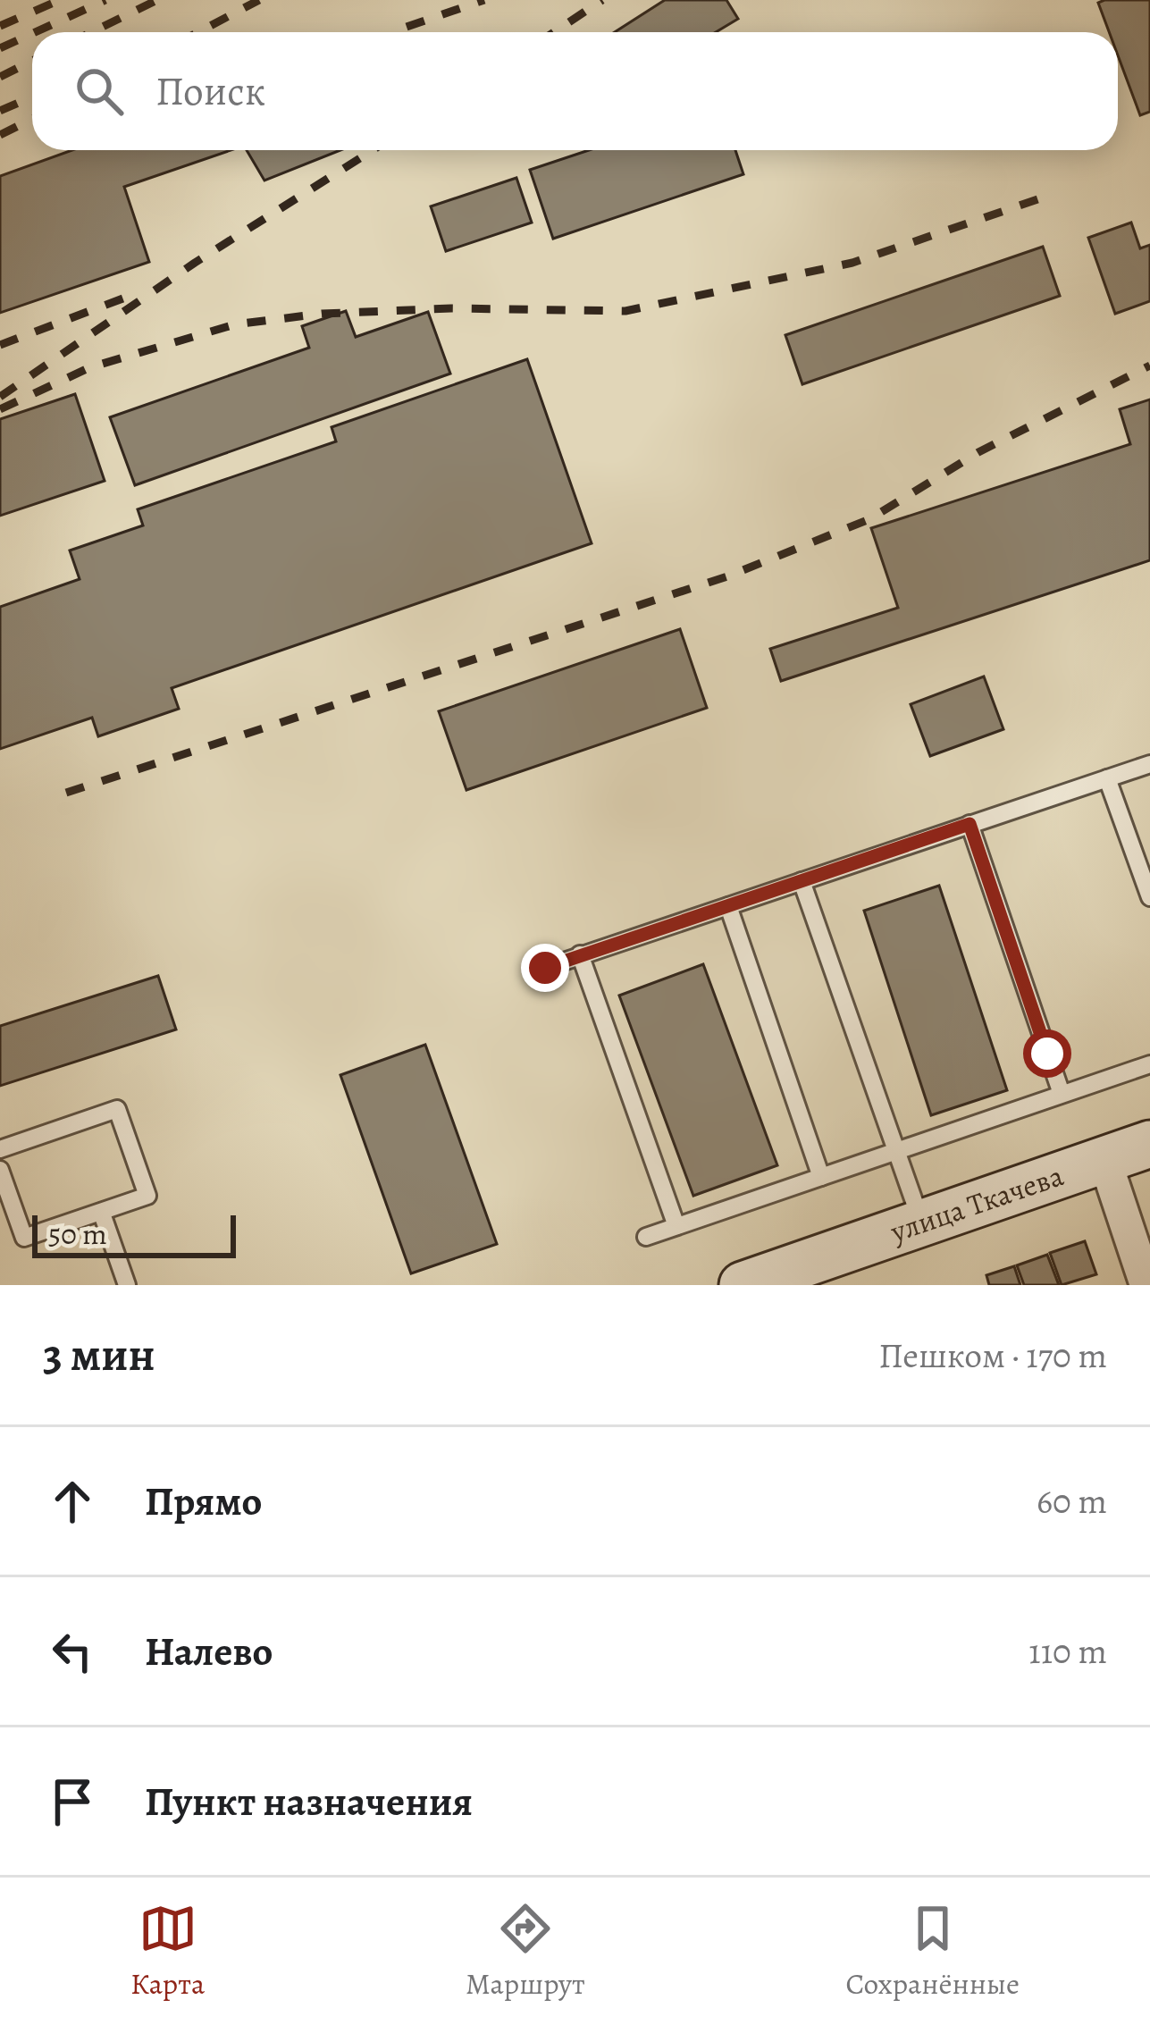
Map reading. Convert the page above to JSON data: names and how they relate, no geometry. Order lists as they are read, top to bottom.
{
  "streets": {
    "street": ["улица Ткачева"]
  },
  "scale_bar": "50 m",
  "page": {
    "search": "Поиск",
    "scale": "50 m",
    "heading": ["3 мин", "Пешком · 170 m"],
    "list": [
      ["Прямо", "60 m"],
      ["Налево", "110 m"],
      "Пункт назначения"
    ],
    "nav": ["Карта", "Маршрут", "Сохранённые"]
  }
}
